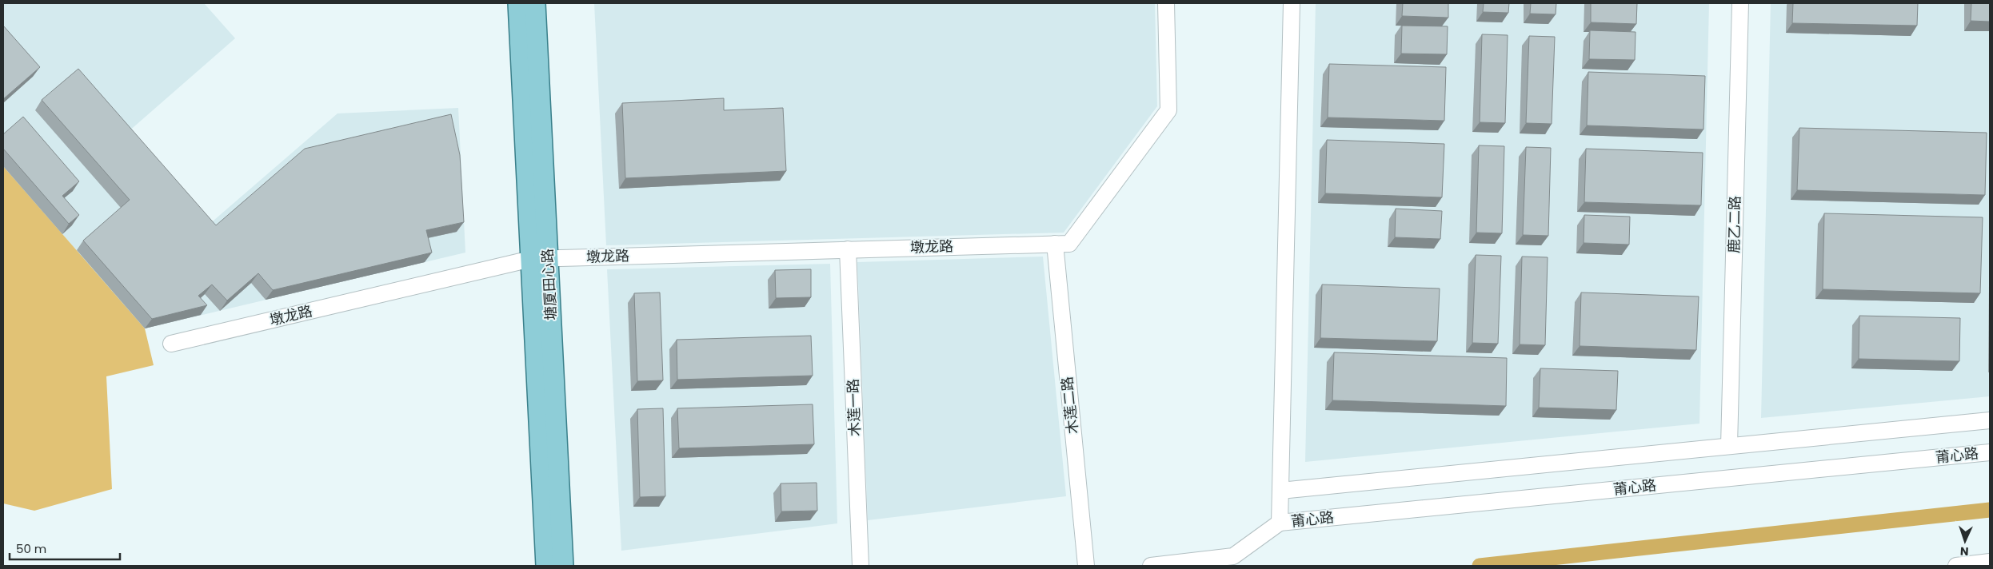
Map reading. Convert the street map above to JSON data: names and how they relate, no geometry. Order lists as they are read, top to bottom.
{
  "streets": {
    "main road": ["塘厦田心路"],
    "street": [
      "鹿乙二路",
      "墩龙路",
      "木莲二路",
      "木莲一路",
      "莆心路"
    ]
  },
  "crossings": [
    ["墩龙路", "塘厦田心路"],
    ["墩龙路", "木莲二路"],
    ["墩龙路", "木莲一路"]
  ],
  "scale_bar": "50 m",
  "north": "bottom"
}
